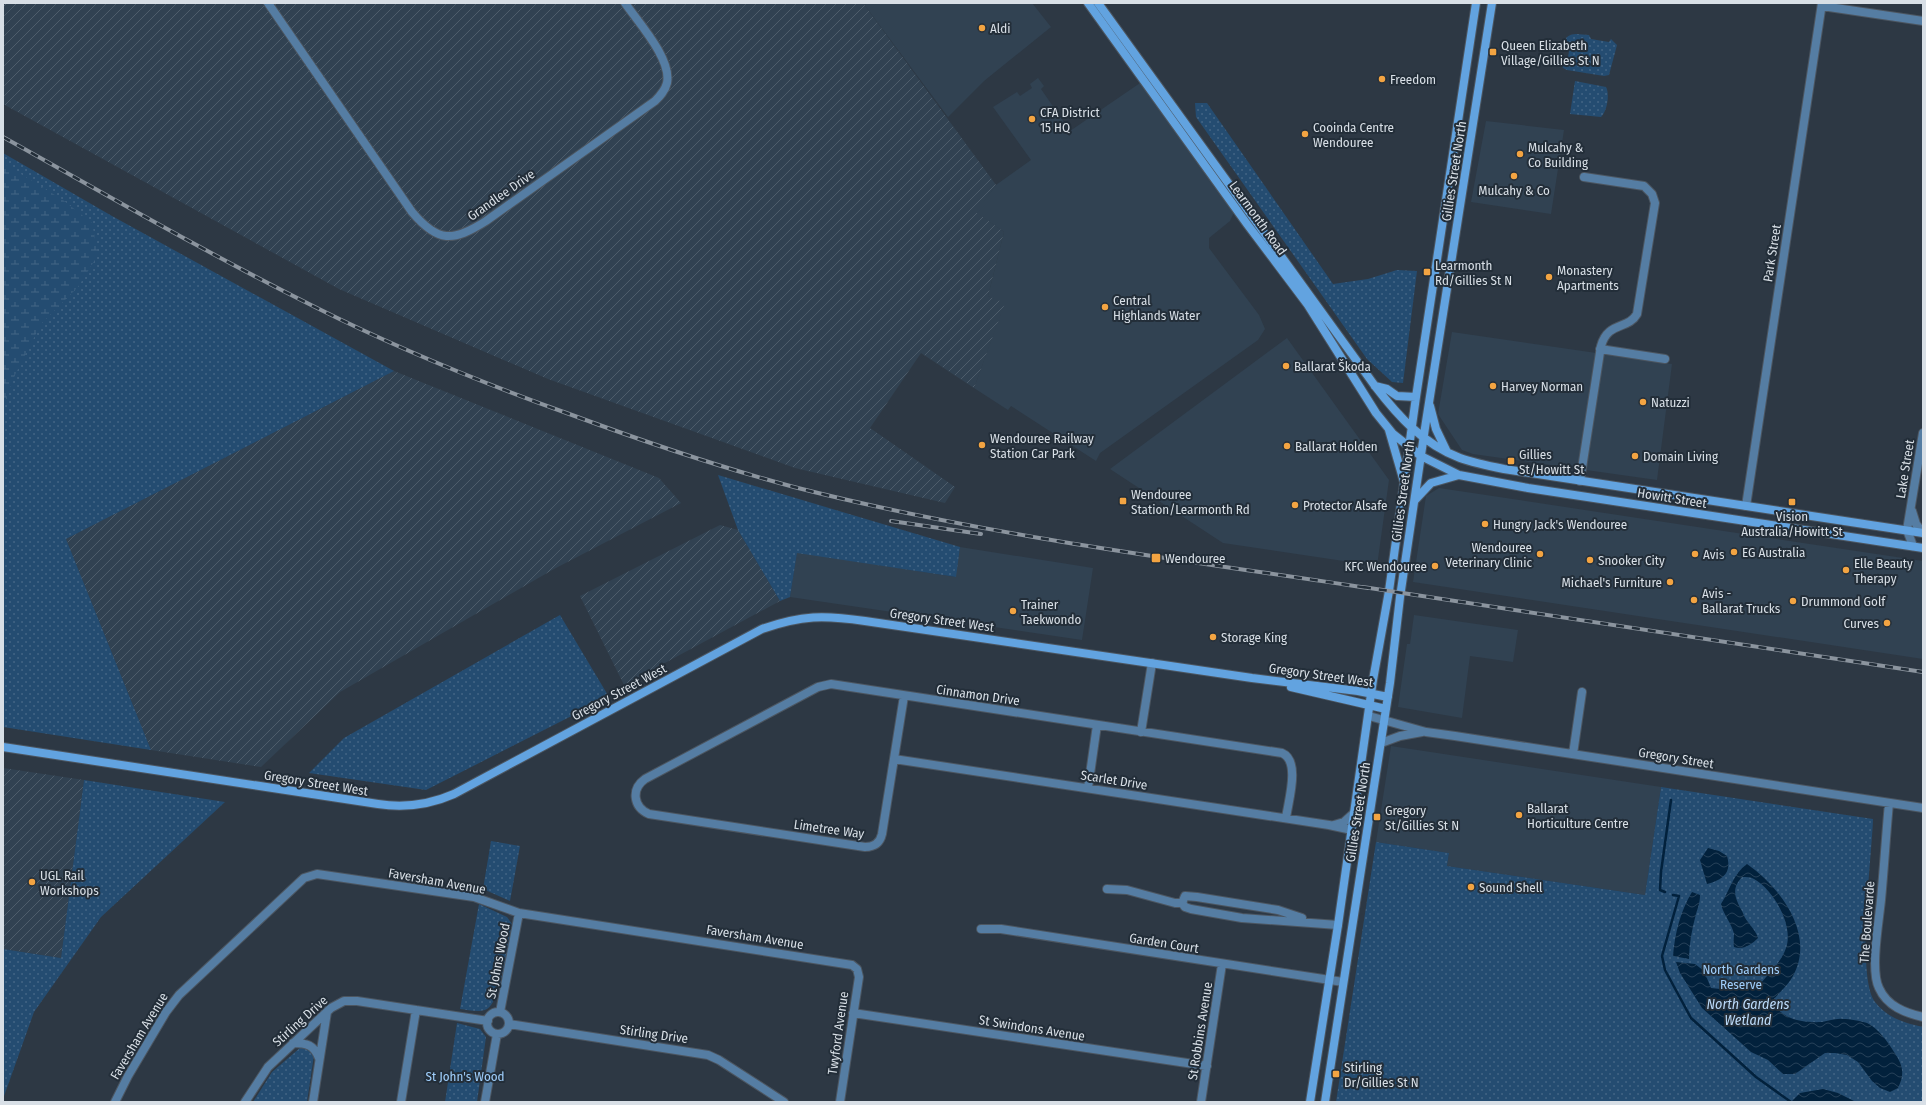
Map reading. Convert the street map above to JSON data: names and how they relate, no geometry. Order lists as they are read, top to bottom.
{
  "streets": {
    "main road": [
      "Gillies Street North",
      "Learmonth Road",
      "Howitt Street",
      "Gregory Street West"
    ],
    "street": [
      "Grandlee Drive",
      "Park Street",
      "Lake Street",
      "Cinnamon Drive",
      "Gregory Street",
      "Scarlet Drive",
      "Limetree Way",
      "Faversham Avenue",
      "The Boulevarde",
      "Garden Court",
      "St Johns Wood",
      "Stirling Drive",
      "St Swindons Avenue",
      "St Robbins Avenue",
      "Twyford Avenue"
    ]
  },
  "crossings": [
    ["Gillies Street North", "Learmonth Road"],
    ["Gillies Street North", "Howitt Street"],
    ["Gillies Street North", "Gregory Street West"],
    ["Gillies Street North", "Gregory Street"],
    ["Gillies Street North", "Scarlet Drive"],
    ["Gillies Street North", "Garden Court"],
    ["Learmonth Road", "Howitt Street"],
    ["Park Street", "Howitt Street"],
    ["Lake Street", "Howitt Street"],
    ["Cinnamon Drive", "Scarlet Drive"],
    ["Cinnamon Drive", "Limetree Way"],
    ["Gregory Street", "The Boulevarde"],
    ["Scarlet Drive", "Limetree Way"],
    ["Faversham Avenue", "St Johns Wood"],
    ["Faversham Avenue", "Twyford Avenue"],
    ["Garden Court", "St Robbins Avenue"],
    ["St Johns Wood", "Stirling Drive"],
    ["St Swindons Avenue", "St Robbins Avenue"],
    ["St Swindons Avenue", "Twyford Avenue"]
  ],
  "water": ["North Gardens Wetland"],
  "parks": ["North Gardens Reserve", "St John's Wood"],
  "places": {
    "other": [
      "Aldi",
      "Freedom",
      "CFA District 15 HQ",
      "Cooinda Centre Wendouree",
      "Mulcahy & Co Building",
      "Mulcahy & Co",
      "Monastery Apartments",
      "Central Highlands Water",
      "Ballarat Škoda",
      "Harvey Norman",
      "Natuzzi",
      "Wendouree Railway Station Car Park",
      "Ballarat Holden",
      "Domain Living",
      "Protector Alsafe",
      "Hungry Jack's Wendouree",
      "EG Australia",
      "Wendouree Veterinary Clinic",
      "Avis",
      "Snooker City",
      "KFC Wendouree",
      "Elle Beauty Therapy",
      "Michael's Furniture",
      "Avis - Ballarat Trucks",
      "Drummond Golf",
      "Trainer Taekwondo",
      "Curves",
      "Storage King",
      "Ballarat Horticulture Centre",
      "UGL Rail Workshops",
      "Sound Shell"
    ],
    "transit": [
      "Queen Elizabeth Village/Gillies St N",
      "Learmonth Rd/Gillies St N",
      "Gillies St/Howitt St",
      "Wendouree Station/Learmonth Rd",
      "Vision Australia/Howitt St",
      "Wendouree",
      "Gregory St/Gillies St N",
      "Stirling Dr/Gillies St N"
    ]
  }
}
